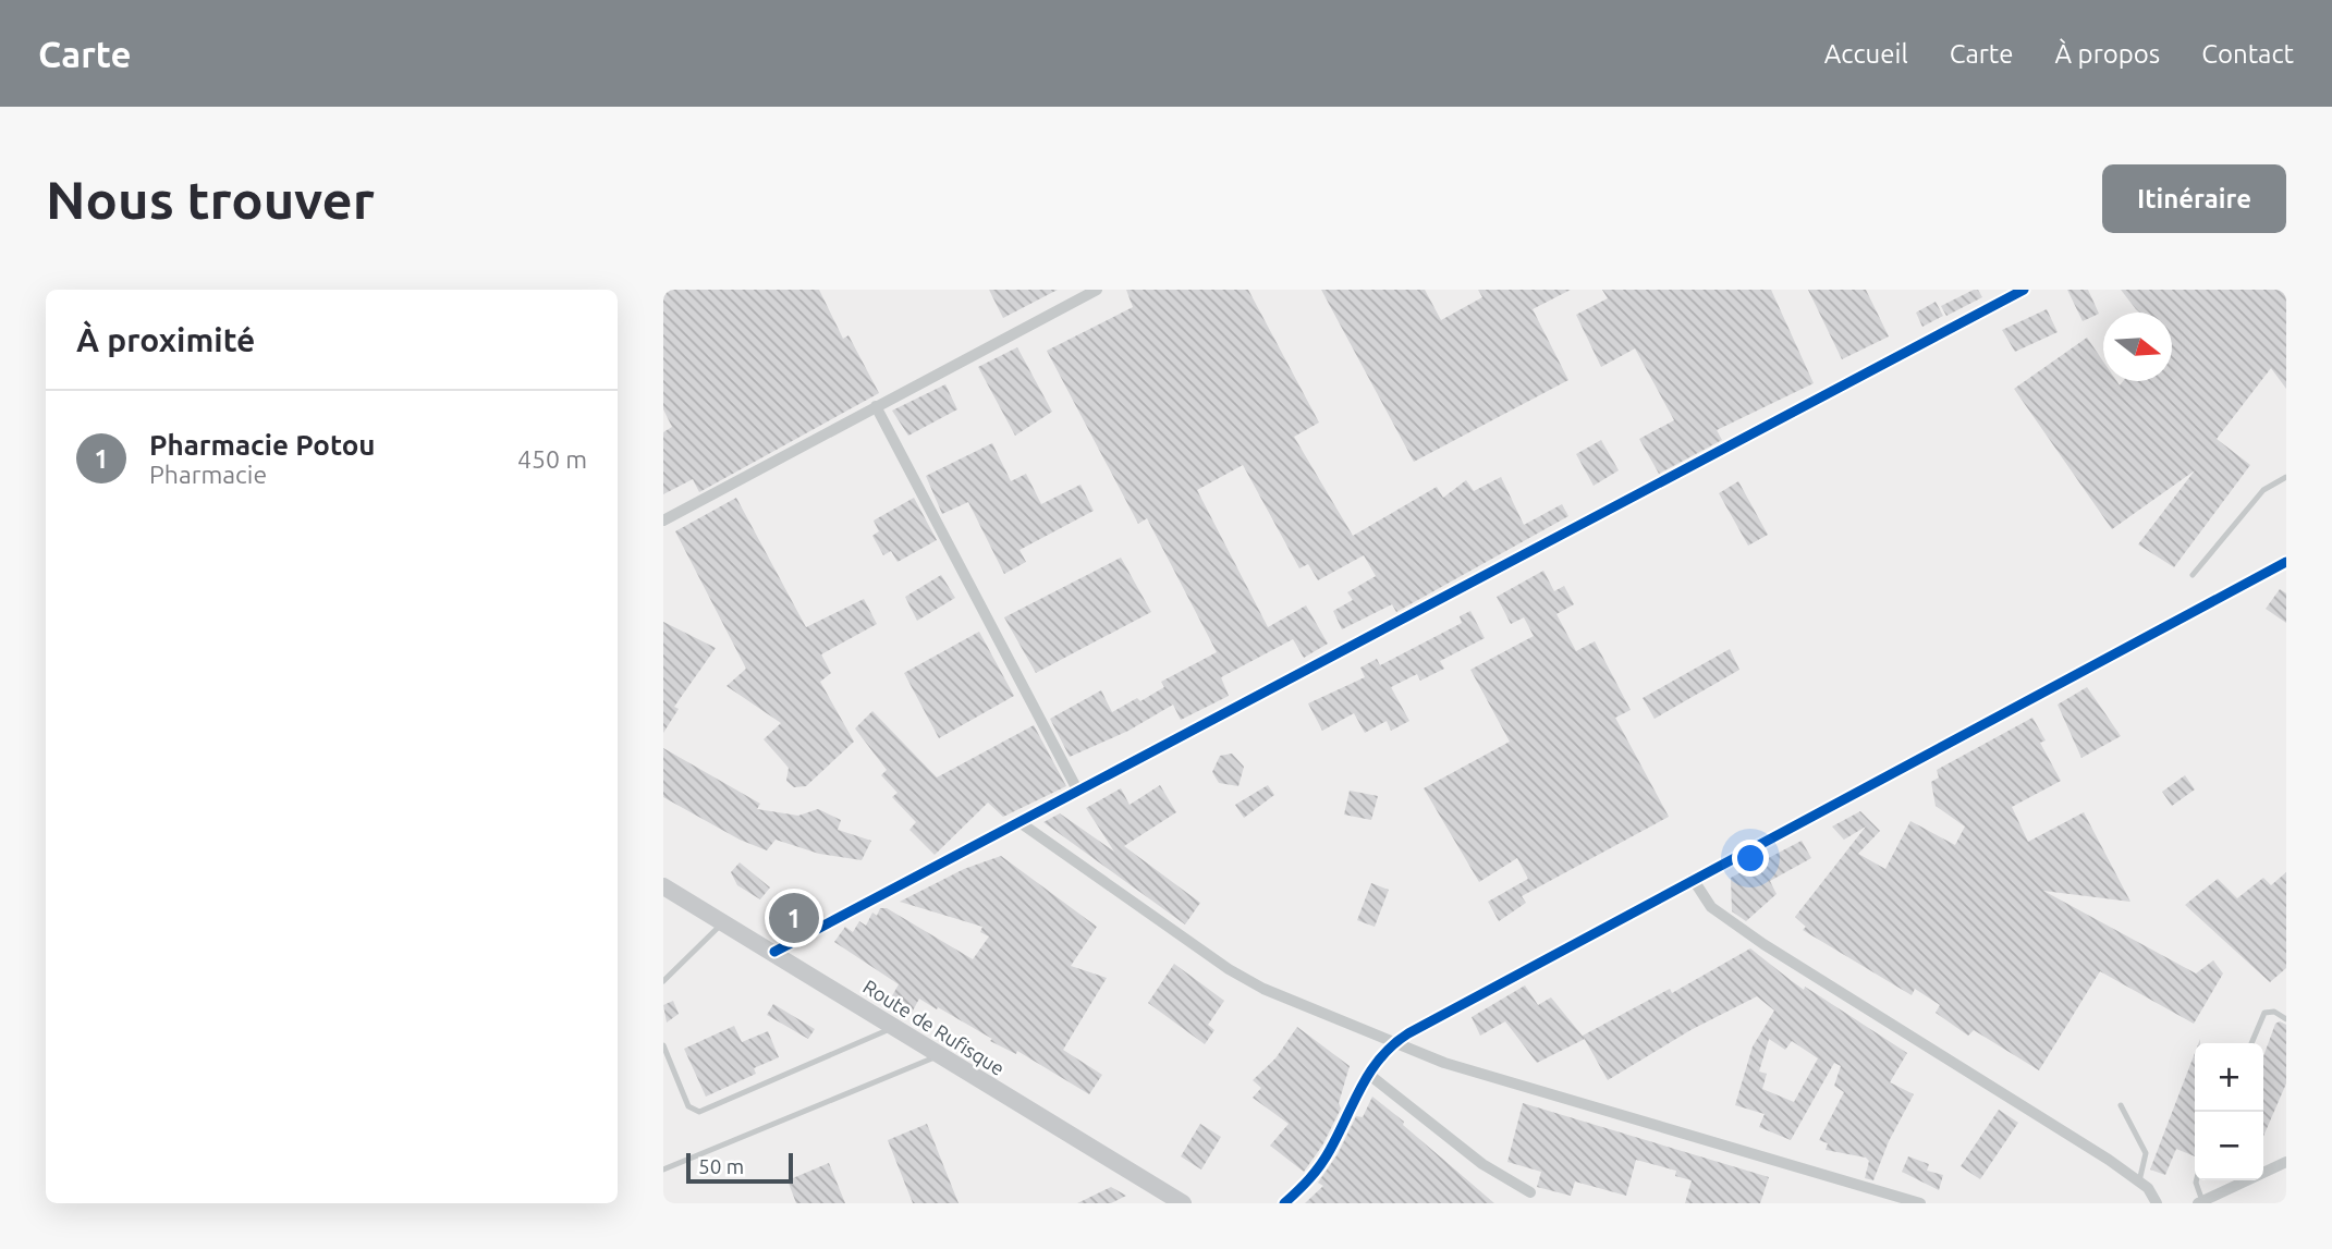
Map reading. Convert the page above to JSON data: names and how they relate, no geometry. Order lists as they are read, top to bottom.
{
  "streets": {
    "main road": ["Route de Rufisque"]
  },
  "scale_bar": "50 m",
  "north": "right",
  "page": {
    "header": "Carte",
    "nav": [
      "Accueil",
      "Carte",
      "À propos",
      "Contact"
    ],
    "buttons": "Itinéraire",
    "title": "Nous trouver",
    "heading": "À proximité",
    "list": [
      {
        "mark": "1",
        "name": "Pharmacie Potou",
        "note": "Pharmacie",
        "value": "450 m"
      }
    ],
    "pins": "1",
    "map_buttons": ["+", "−"],
    "scale": "50 m"
  }
}
